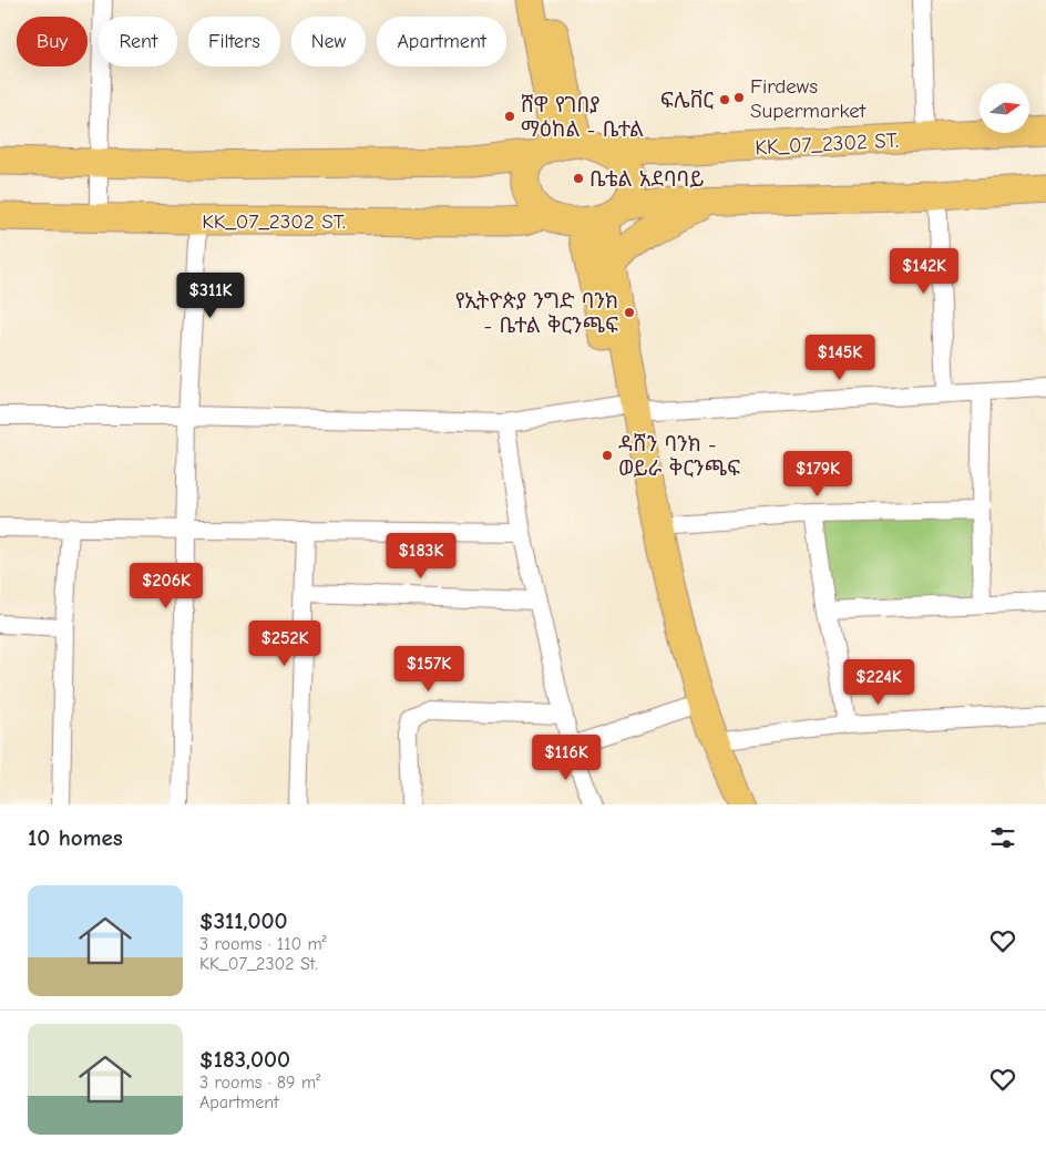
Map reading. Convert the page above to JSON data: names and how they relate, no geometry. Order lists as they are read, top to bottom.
{
  "streets": {
    "main road": ["KK_07_2302 ST."]
  },
  "places": [
    "Firdews Supermarket",
    "ፍሌቨር",
    "ሸዋ የገበያ ማዕከል - ቤተል",
    "ቤቴል አደባባይ",
    "የኢትዮጵያ ንግድ ባንክ - ቤተል ቅርንጫፍ",
    "ዳሸን ባንክ - ወይራ ቅርንጫፍ"
  ],
  "north": "right",
  "page": {
    "chip": [
      "Buy",
      "Rent",
      "Filters",
      "New",
      "Apartment"
    ],
    "price": [
      "$142K",
      "$311K",
      "$145K",
      "$179K",
      "$183K",
      "$206K",
      "$252K",
      "$157K",
      "$224K",
      "$116K"
    ],
    "heading": "10 homes",
    "list": [
      {
        "name": "$311,000",
        "note": "3 rooms · 110 m² · KK_07_2302 St."
      },
      {
        "name": "$183,000",
        "note": "3 rooms · 89 m² · Apartment"
      }
    ]
  }
}
